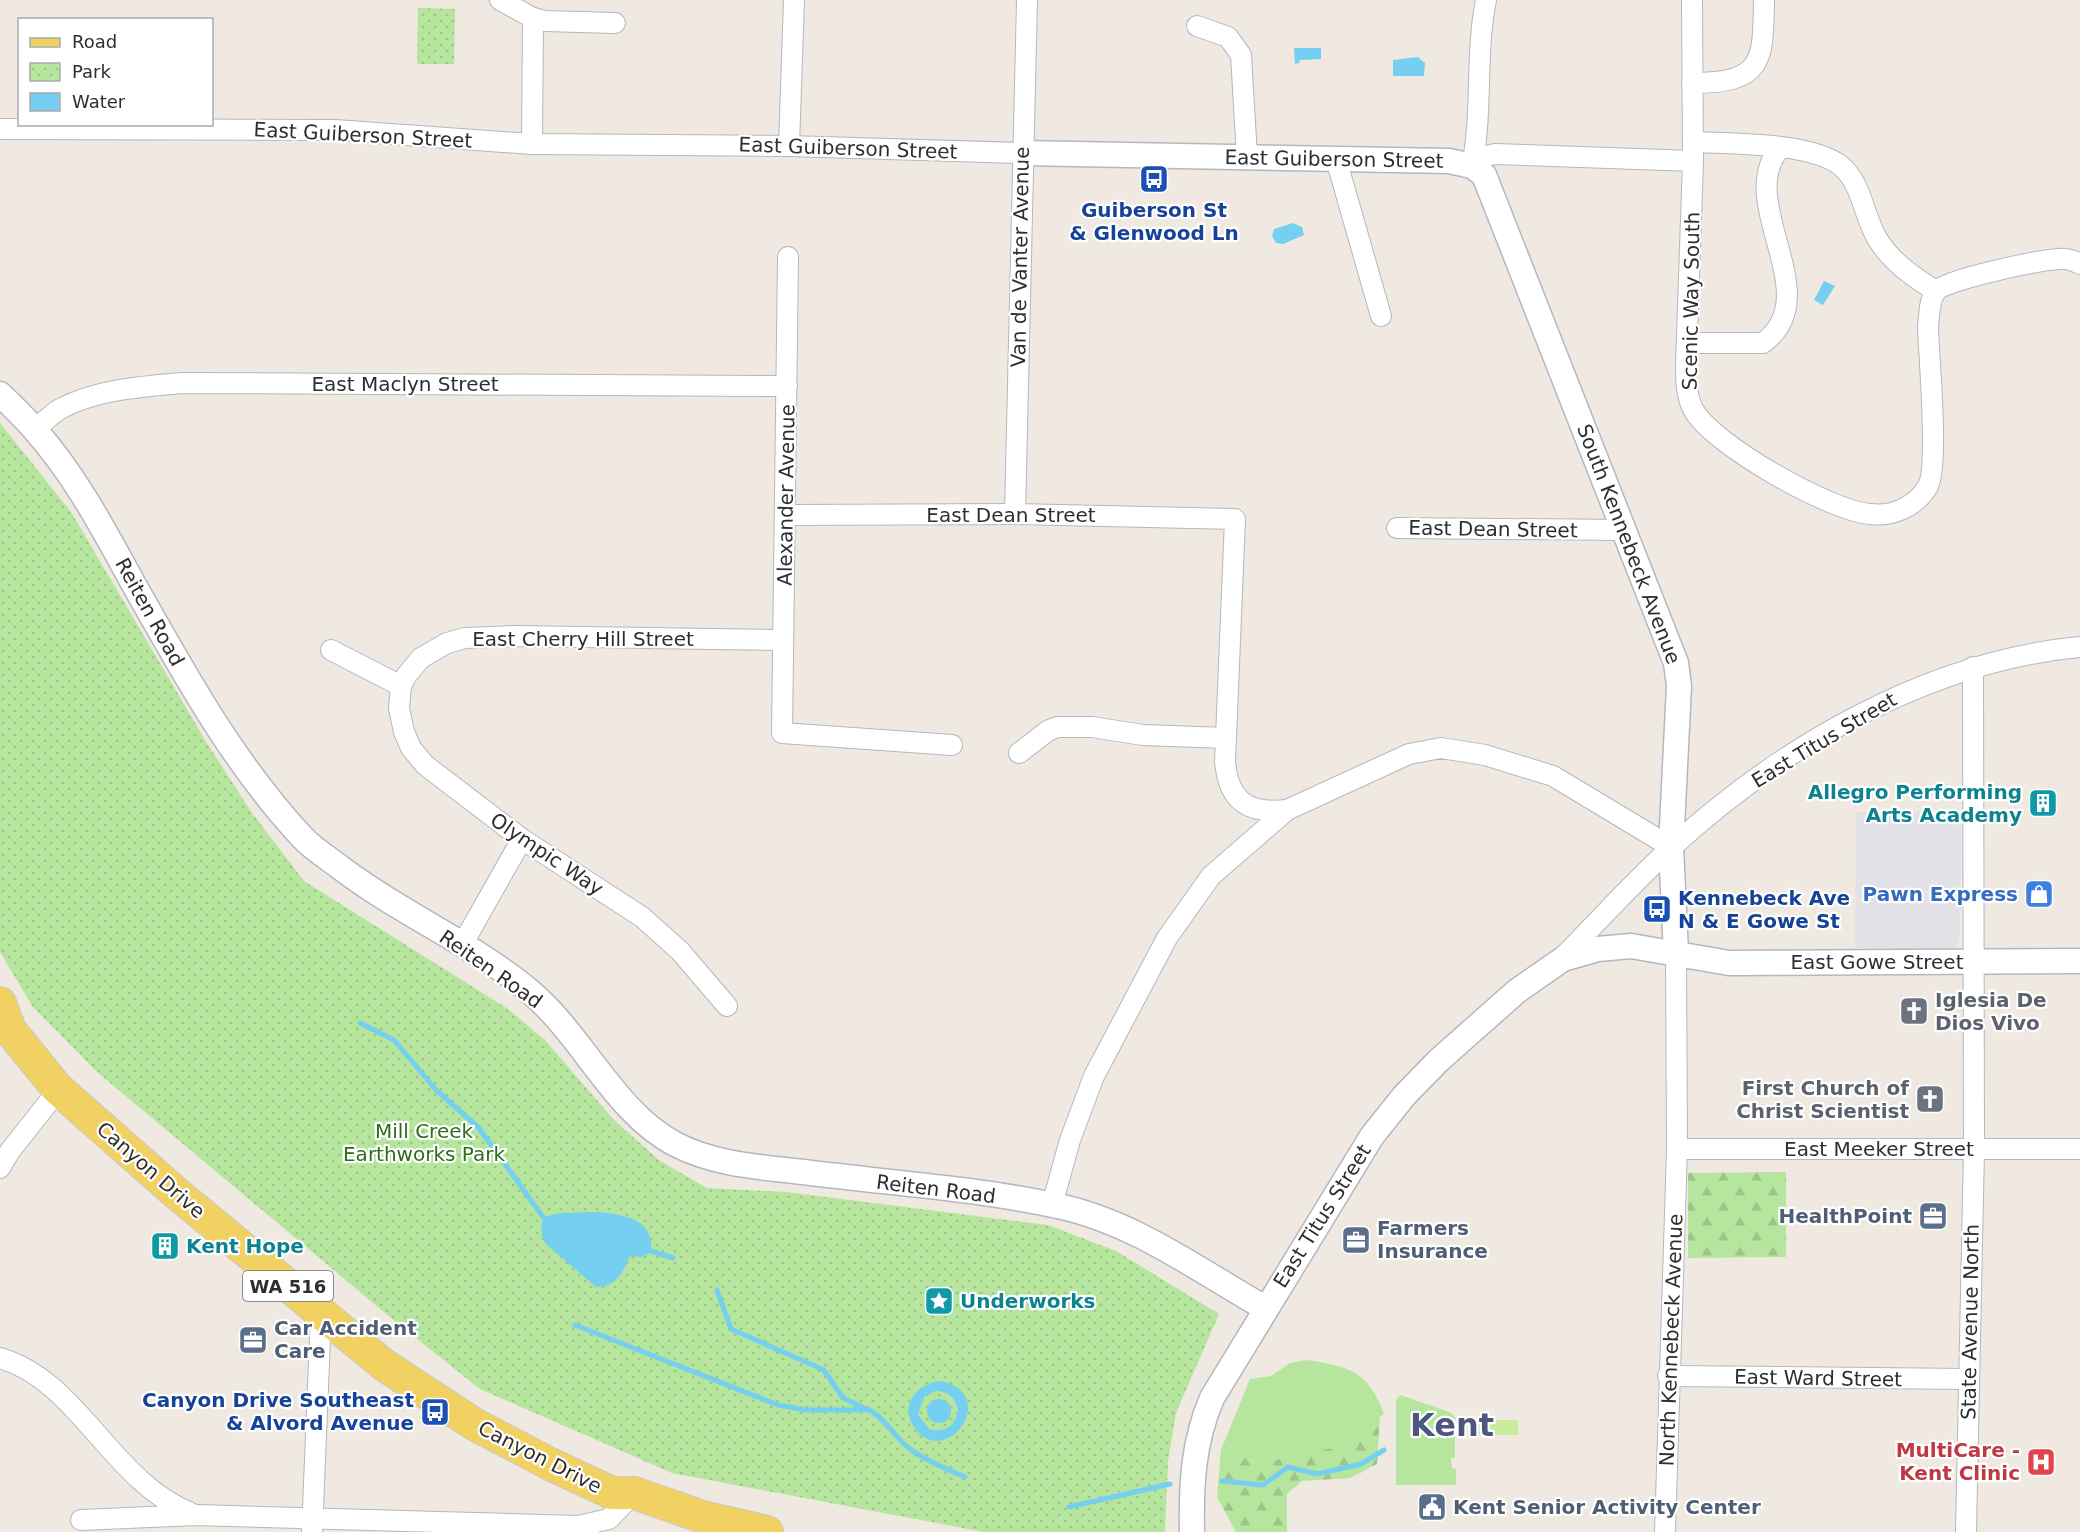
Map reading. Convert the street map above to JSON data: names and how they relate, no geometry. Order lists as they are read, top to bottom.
{
  "streets": {
    "main road": ["Canyon Drive", "WA 516"],
    "street": [
      "East Guiberson Street",
      "Van de Vanter Avenue",
      "Scenic Way South",
      "East Maclyn Street",
      "Alexander Avenue",
      "East Dean Street",
      "South Kennebeck Avenue",
      "Reiten Road",
      "East Cherry Hill Street",
      "East Titus Street",
      "Olympic Way",
      "East Gowe Street",
      "East Meeker Street",
      "State Avenue North",
      "North Kennebeck Avenue",
      "East Ward Street"
    ]
  },
  "crossings": [
    ["East Guiberson Street", "Van de Vanter Avenue"],
    ["East Guiberson Street", "Scenic Way South"],
    ["East Guiberson Street", "South Kennebeck Avenue"],
    ["Van de Vanter Avenue", "East Dean Street"],
    ["East Maclyn Street", "Alexander Avenue"],
    ["East Maclyn Street", "Reiten Road"],
    ["Alexander Avenue", "East Dean Street"],
    ["Alexander Avenue", "East Cherry Hill Street"],
    ["East Dean Street", "South Kennebeck Avenue"],
    ["South Kennebeck Avenue", "East Titus Street"],
    ["South Kennebeck Avenue", "East Gowe Street"],
    ["South Kennebeck Avenue", "East Meeker Street"],
    ["South Kennebeck Avenue", "North Kennebeck Avenue"],
    ["Reiten Road", "East Titus Street"],
    ["East Cherry Hill Street", "Olympic Way"],
    ["East Titus Street", "East Gowe Street"],
    ["East Titus Street", "State Avenue North"],
    ["East Gowe Street", "State Avenue North"],
    ["East Meeker Street", "State Avenue North"],
    ["East Meeker Street", "North Kennebeck Avenue"],
    ["State Avenue North", "East Ward Street"],
    ["North Kennebeck Avenue", "East Ward Street"]
  ],
  "districts": ["Kent"],
  "parks": ["Mill Creek Earthworks Park"],
  "places": {
    "bus stop": ["Guiberson St & Glenwood Ln", "Kennebeck Ave N & E Gowe St", "Canyon Drive Southeast & Alvord Avenue"],
    "building": ["Allegro Performing Arts Academy", "Kent Hope"],
    "shop": ["Pawn Express"],
    "church": ["Iglesia De Dios Vivo", "First Church of Christ Scientist"],
    "office": ["HealthPoint", "Farmers Insurance", "Car Accident Care"],
    "place": ["Underworks"],
    "hospital": ["MultiCare - Kent Clinic"],
    "public building": ["Kent Senior Activity Center"]
  },
  "legend": ["Road", "Park", "Water"]
}
